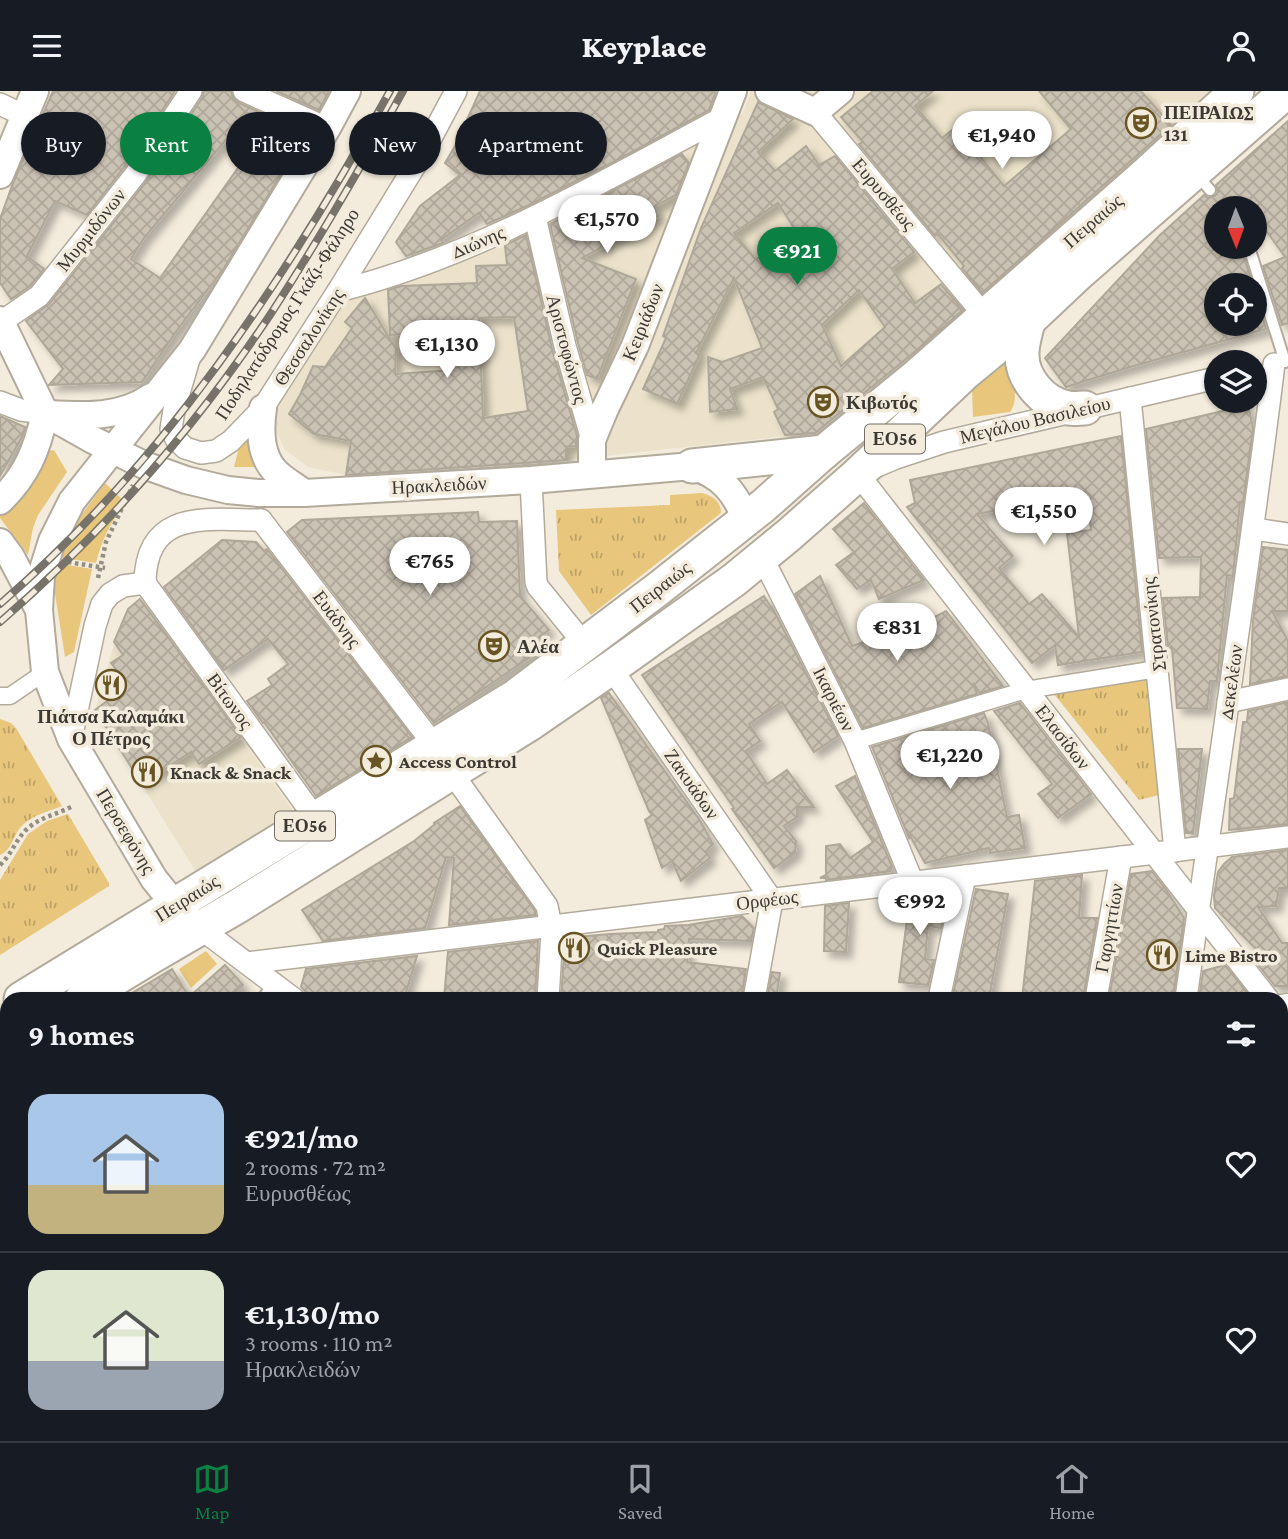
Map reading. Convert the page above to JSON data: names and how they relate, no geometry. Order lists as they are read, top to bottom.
{
  "streets": {
    "main road": ["Πειραιώς", "ΕΟ56"],
    "street": [
      "Ευρυσθέως",
      "Μυρμιδόνων",
      "Διώνης",
      "Κειριάδων",
      "Θεσσαλονίκης",
      "Αριστοφώντος",
      "Μεγάλου Βασιλείου",
      "Ηρακλειδών",
      "Ευάδνης",
      "Στρατονίκης",
      "Δεκελέων",
      "Ικαριέων",
      "Βίτωνος",
      "Ελασίδων",
      "Ζακυάδων",
      "Περσεφόνης",
      "Ορφέως",
      "Γαργηττίων"
    ]
  },
  "crossings": [
    ["Ευρυσθέως", "Πειραιώς"],
    ["Πειραιώς", "Μεγάλου Βασιλείου"],
    ["Πειραιώς", "Ευάδνης"],
    ["Πειραιώς", "Ικαριέων"],
    ["Πειραιώς", "Βίτωνος"],
    ["Πειραιώς", "Ελασίδων"],
    ["Πειραιώς", "Ζακυάδων"],
    ["Πειραιώς", "Περσεφόνης"],
    ["Διώνης", "Κειριάδων"],
    ["Διώνης", "Θεσσαλονίκης"],
    ["Διώνης", "Αριστοφώντος"],
    ["Κειριάδων", "Αριστοφώντος"],
    ["Κειριάδων", "Ηρακλειδών"],
    ["Θεσσαλονίκης", "Ηρακλειδών"],
    ["Θεσσαλονίκης", "Περσεφόνης"],
    ["Μεγάλου Βασιλείου", "Στρατονίκης"],
    ["Μεγάλου Βασιλείου", "Ελασίδων"],
    ["Ευάδνης", "Ορφέως"],
    ["Στρατονίκης", "Ελασίδων"],
    ["Στρατονίκης", "Ορφέως"],
    ["Δεκελέων", "Ελασίδων"],
    ["Δεκελέων", "Ορφέως"],
    ["Ικαριέων", "Ορφέως"],
    ["Ελασίδων", "Ορφέως"],
    ["Ζακυάδων", "Ορφέως"],
    ["Περσεφόνης", "Ορφέως"],
    ["Ορφέως", "Γαργηττίων"]
  ],
  "places": {
    "theatre": ["ΠΕΙΡΑΙΩΣ 131", "Κιβωτός", "Αλέα"],
    "restaurant": [
      "Πιάτσα Καλαμάκι Ο Πέτρος",
      "Knack & Snack",
      "Quick Pleasure",
      "Lime Bistro"
    ],
    "place": ["Access Control"]
  },
  "north": "bottom",
  "page": {
    "header": "Keyplace",
    "price": [
      "€1,940",
      "€1,570",
      "€921",
      "€1,130",
      "€1,550",
      "€765",
      "€831",
      "€1,220",
      "€992"
    ],
    "chip": [
      "Buy",
      "Rent",
      "Filters",
      "New",
      "Apartment"
    ],
    "heading": "9 homes",
    "list": [
      {
        "name": "€921/mo",
        "note": "2 rooms · 72 m² · Ευρυσθέως"
      },
      {
        "name": "€1,130/mo",
        "note": "3 rooms · 110 m² · Ηρακλειδών"
      }
    ],
    "tabs": ["Map", "Saved", "Home"]
  }
}
